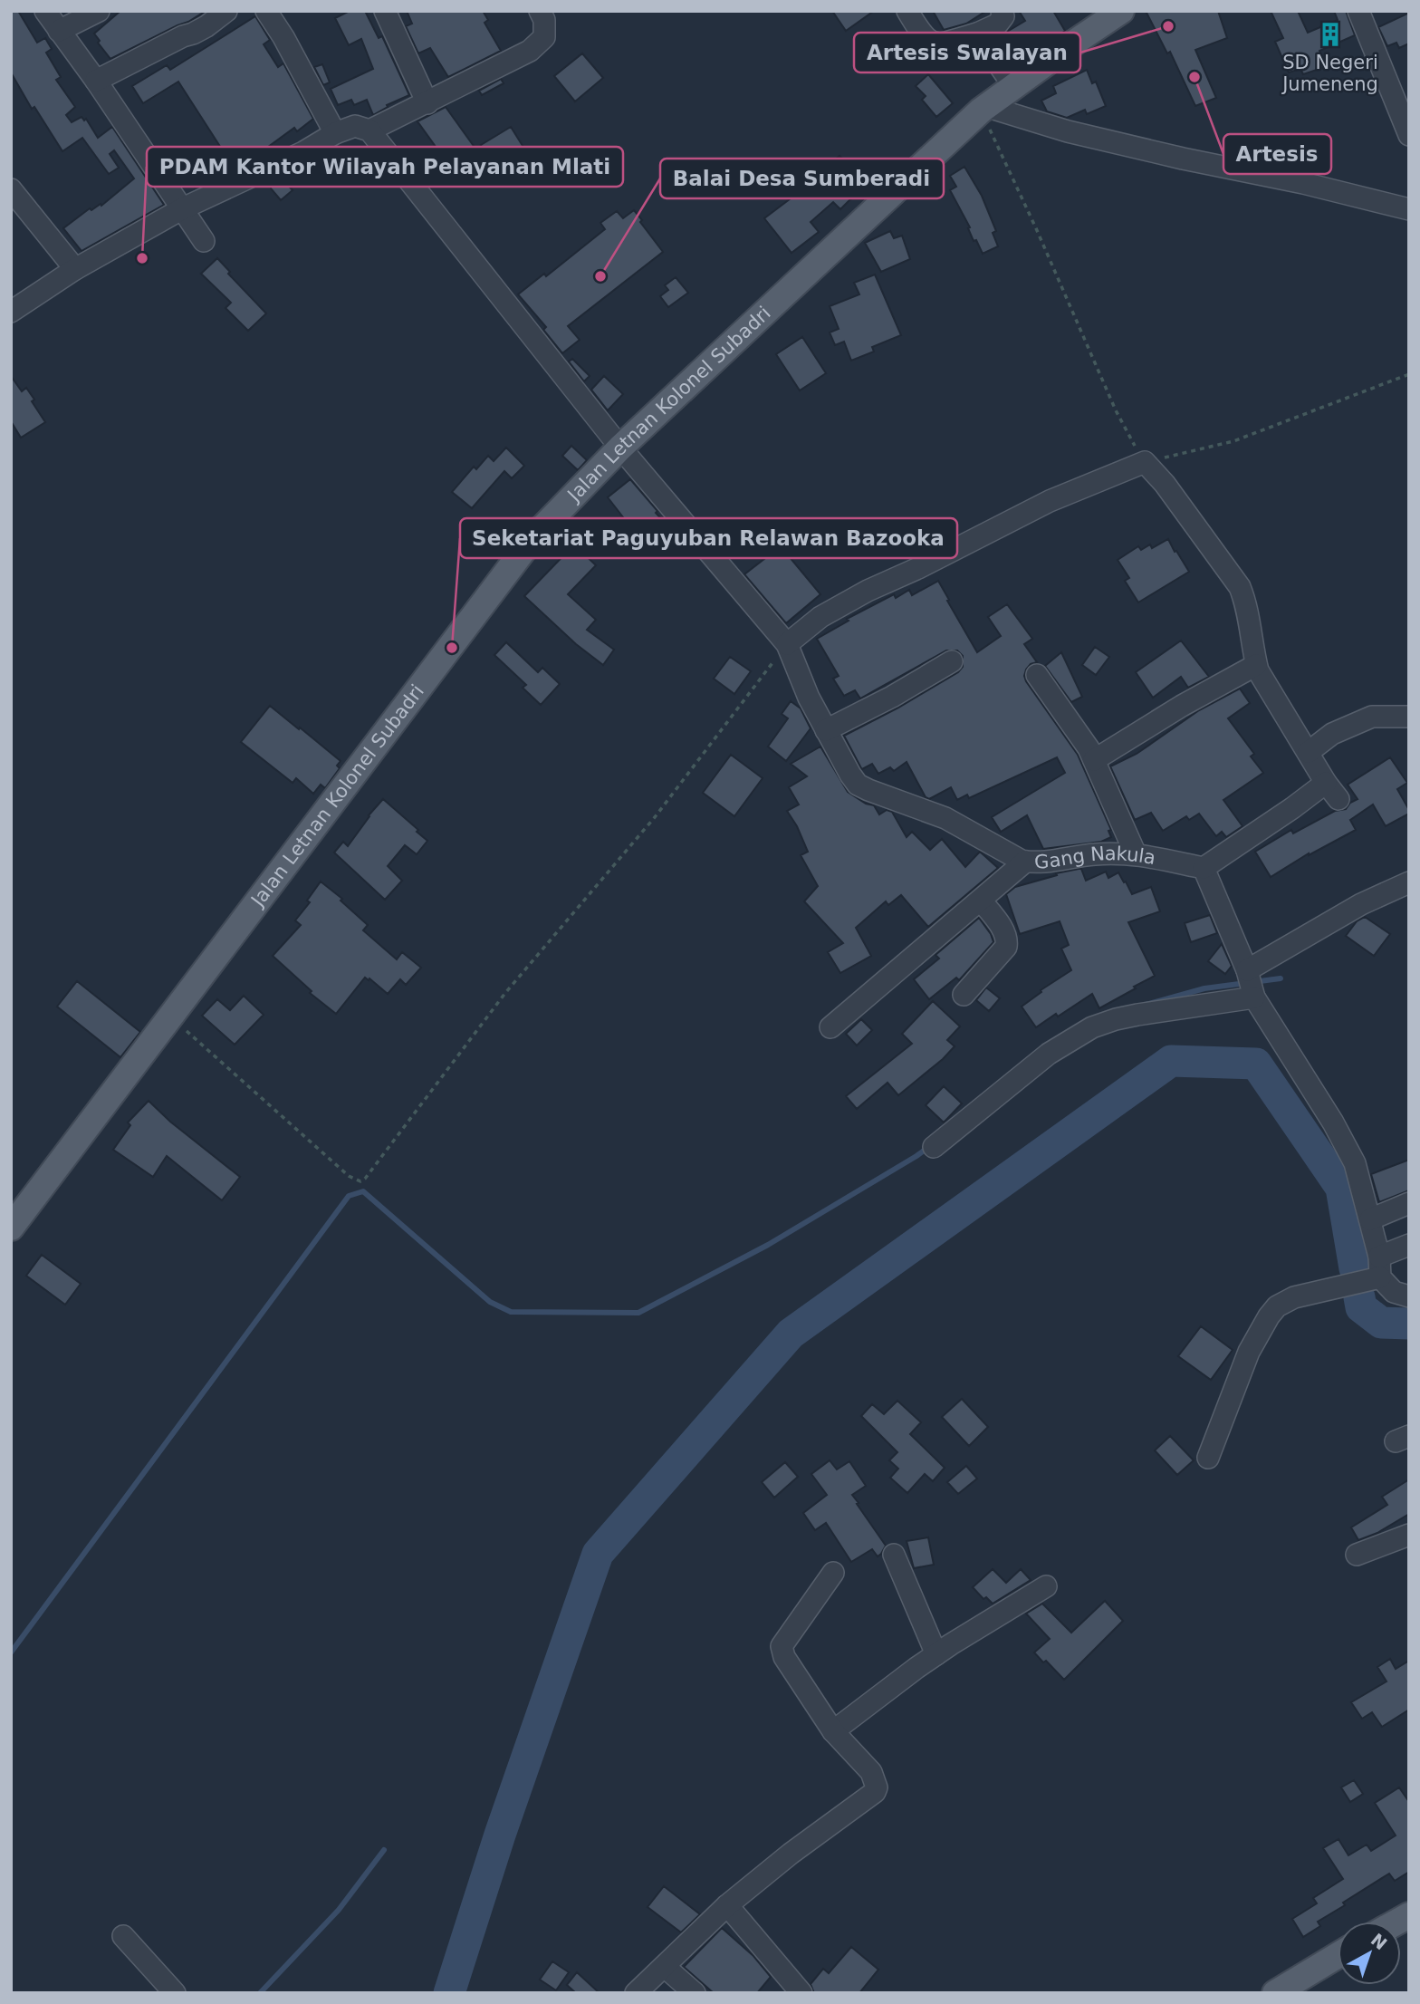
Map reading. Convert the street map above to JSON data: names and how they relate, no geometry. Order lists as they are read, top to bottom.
{
  "streets": {
    "main road": ["Jalan Letnan Kolonel Subadri"],
    "street": ["Gang Nakula"]
  },
  "crossings": [
    ["Jalan Letnan Kolonel Subadri", "Gang Nakula"]
  ],
  "places": {
    "other": [
      "Artesis Swalayan",
      "Artesis",
      "PDAM Kantor Wilayah Pelayanan Mlati",
      "Balai Desa Sumberadi",
      "Seketariat Paguyuban Relawan Bazooka"
    ],
    "building": ["SD Negeri Jumeneng"]
  },
  "north": "top right"
}
